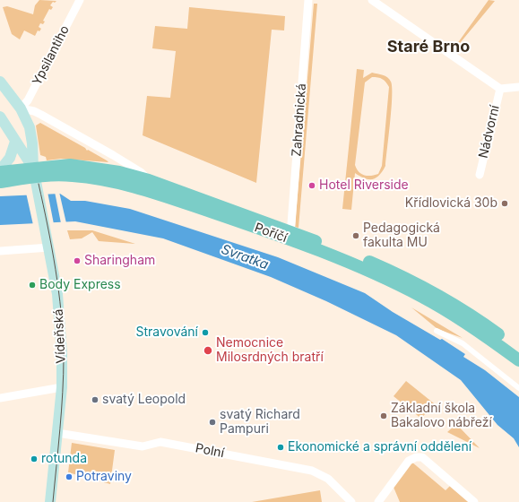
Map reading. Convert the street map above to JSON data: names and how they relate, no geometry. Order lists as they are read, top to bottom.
{
  "streets": {
    "main road": ["Poříčí", "Vídeňská"],
    "street": [
      "Ypsilantiho",
      "Zahradnická",
      "Nádvorní",
      "Polní"
    ]
  },
  "crossings": [
    ["Ypsilantiho", "Poříčí"],
    ["Zahradnická", "Poříčí"],
    ["Poříčí", "Vídeňská"],
    ["Vídeňská", "Polní"]
  ],
  "districts": ["Staré Brno"],
  "water": ["Svratka"],
  "places": [
    "Hotel Riverside",
    "Křídlovická 30b",
    "Pedagogická fakulta MU",
    "Sharingham",
    "Body Express",
    "Stravování",
    "Nemocnice Milosrdných bratří",
    "svatý Leopold",
    "Základní škola Bakalovo nábřeží",
    "svatý Richard Pampuri",
    "Ekonomické a správní oddělení",
    "rotunda",
    "Potraviny"
  ]
}
